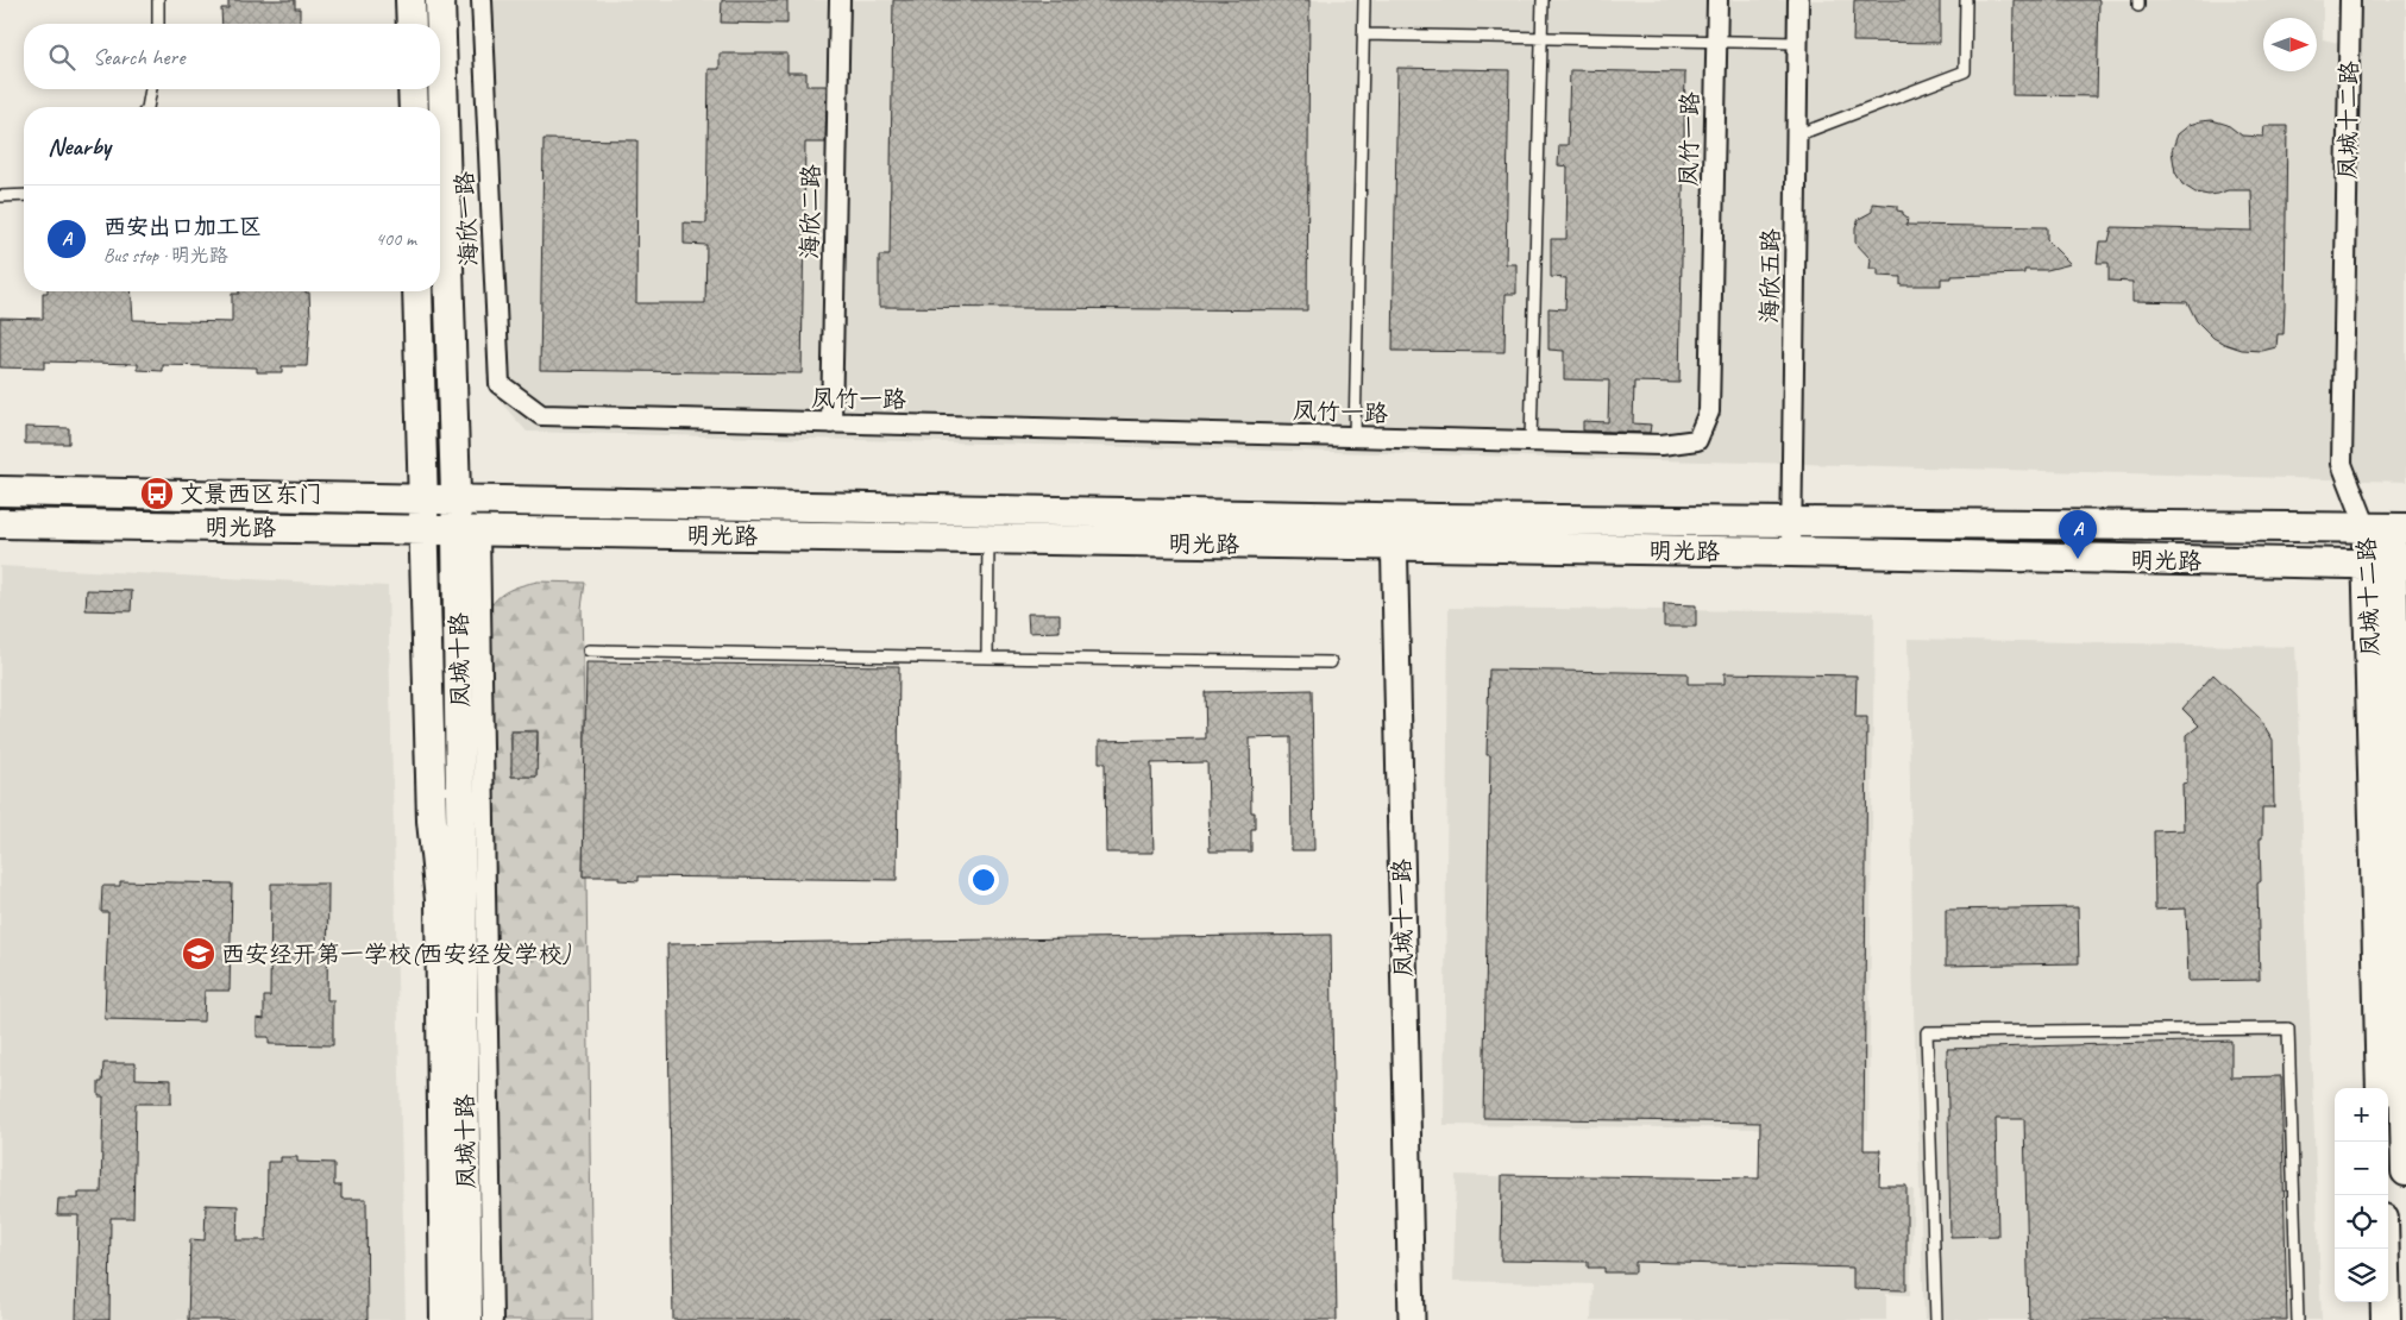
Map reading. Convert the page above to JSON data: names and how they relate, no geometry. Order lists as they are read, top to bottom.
{
  "streets": {
    "main road": ["凤城十二路", "明光路", "凤城十路"],
    "street": [
      "凤竹一路",
      "海欣二路",
      "海欣一路",
      "海欣五路",
      "凤城十一路"
    ]
  },
  "crossings": [
    ["凤城十二路", "明光路"],
    ["凤竹一路", "海欣二路"],
    ["凤竹一路", "海欣一路"],
    ["海欣五路", "明光路"],
    ["明光路", "凤城十路"],
    ["明光路", "凤城十一路"]
  ],
  "places": {
    "bus stop": ["文景西区东门"],
    "school or university": ["西安经开第一学校(西安经发学校)"]
  },
  "north": "right",
  "page": {
    "search": "Search here",
    "heading": "Nearby",
    "list": [
      {
        "mark": "A",
        "name": "西安出口加工区",
        "note": "Bus stop · 明光路",
        "value": "400 m"
      }
    ],
    "pins": "A",
    "map_buttons": ["+", "−"]
  }
}
